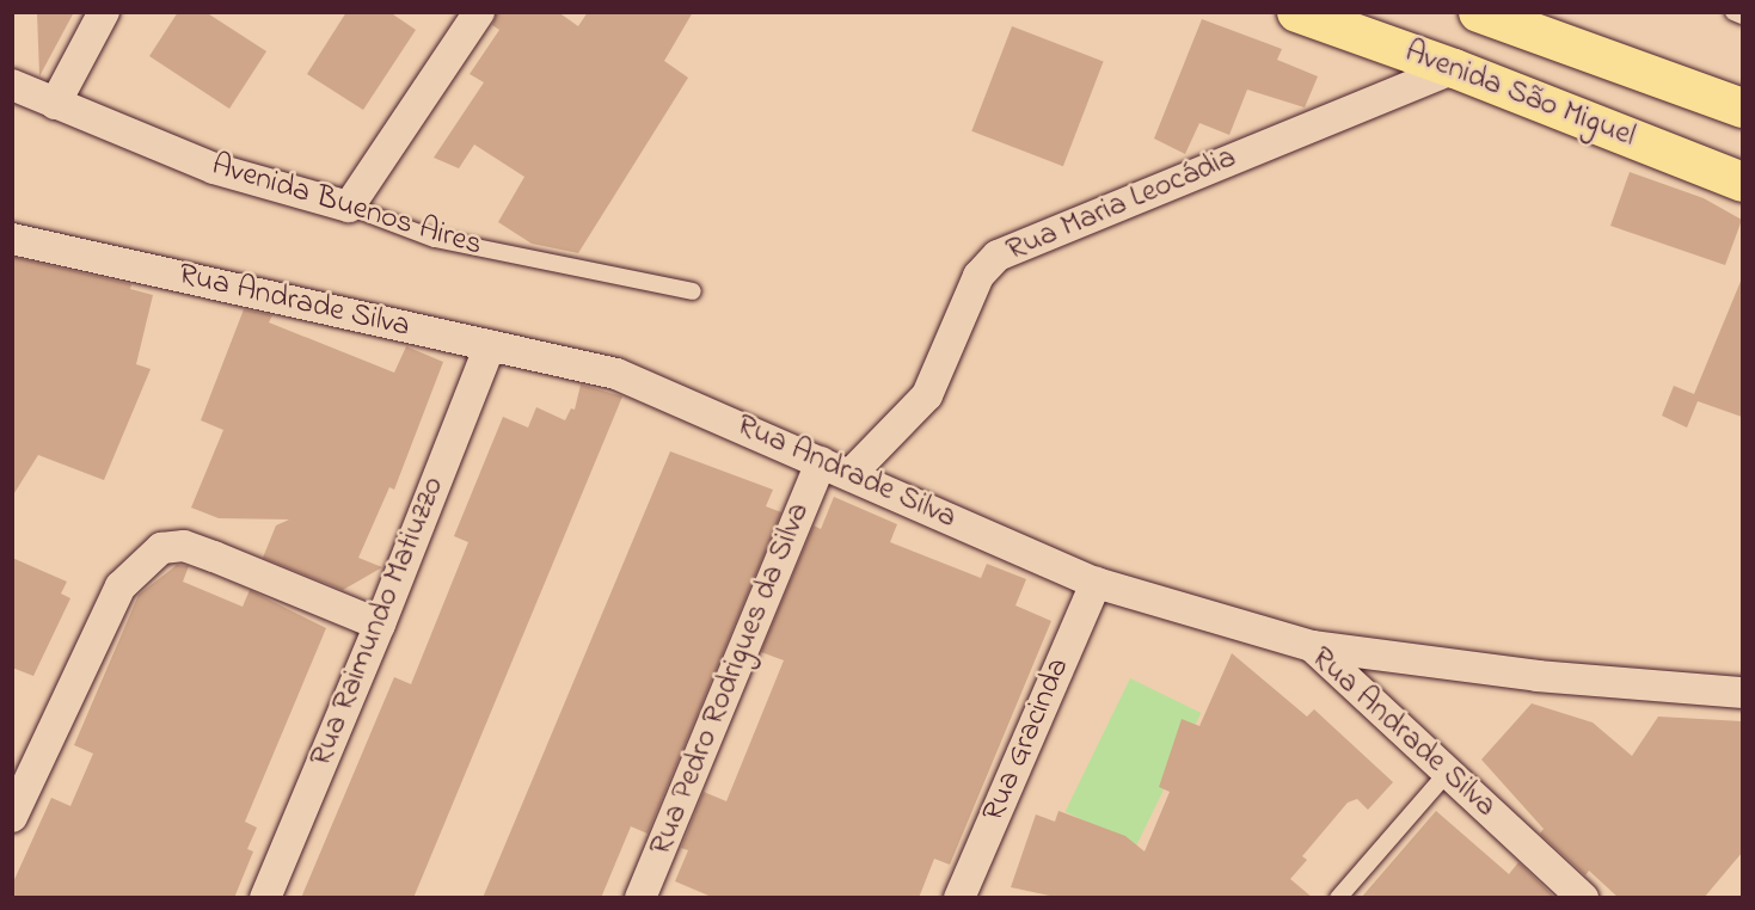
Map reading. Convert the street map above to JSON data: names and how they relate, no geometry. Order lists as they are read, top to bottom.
{
  "streets": {
    "main road": ["Avenida São Miguel"],
    "street": [
      "Rua Maria Leocádia",
      "Avenida Buenos Aires",
      "Rua Andrade Silva",
      "Rua Raimundo Matiuzzo",
      "Rua Pedro Rodrigues da Silva",
      "Rua Gracinda"
    ]
  },
  "crossings": [
    ["Avenida São Miguel", "Rua Maria Leocádia"],
    ["Rua Maria Leocádia", "Rua Andrade Silva"],
    ["Rua Andrade Silva", "Rua Raimundo Matiuzzo"],
    ["Rua Andrade Silva", "Rua Pedro Rodrigues da Silva"],
    ["Rua Andrade Silva", "Rua Gracinda"]
  ]
}
